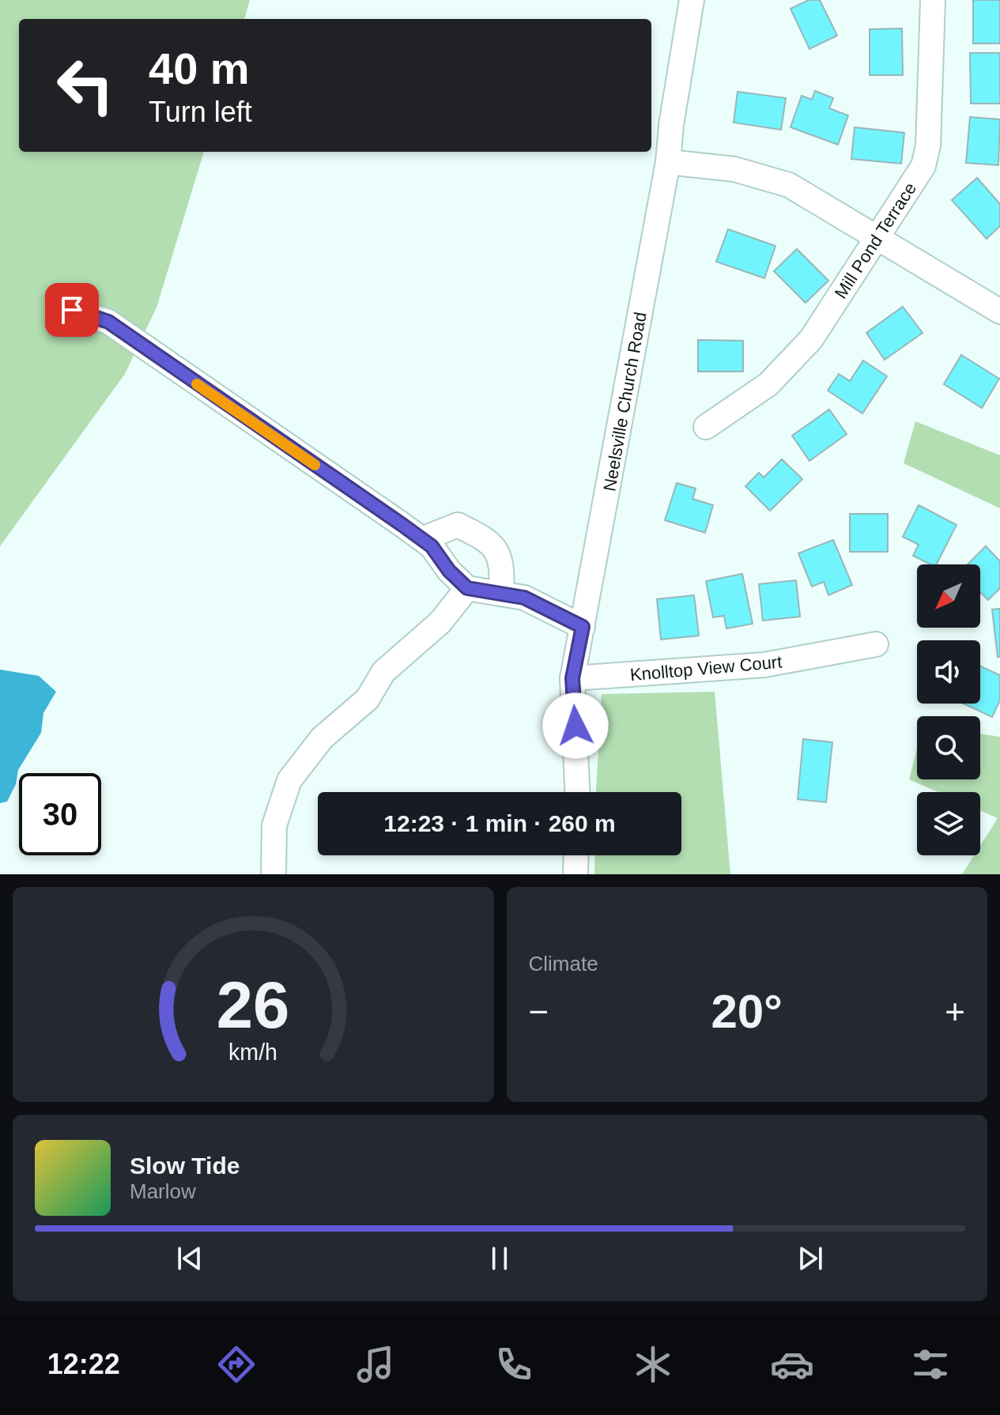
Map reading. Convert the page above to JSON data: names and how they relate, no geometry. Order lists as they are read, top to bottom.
{
  "streets": {
    "street": ["Mill Pond Terrace", "Neelsville Church Road", "Knolltop View Court"]
  },
  "crossings": [
    ["Neelsville Church Road", "Knolltop View Court"]
  ],
  "north": "bottom left",
  "page": {
    "turn": ["40 m", "Turn left"],
    "limit": "30",
    "trip": "12:23 · 1 min · 260 m",
    "tile": "Climate",
    "heat": ["−", "20°", "+"],
    "song": ["Slow Tide", "Marlow"],
    "tabs": "12:22",
    "gauge": ["26", "km/h"]
  }
}
